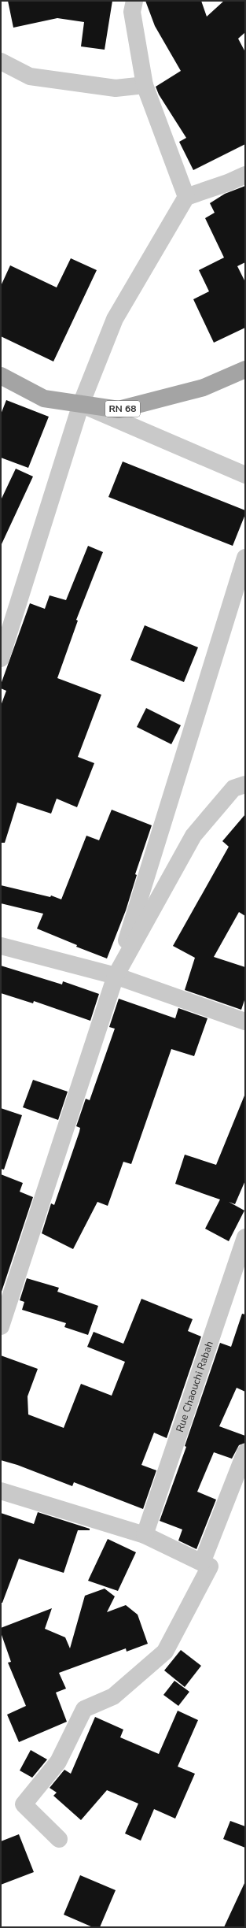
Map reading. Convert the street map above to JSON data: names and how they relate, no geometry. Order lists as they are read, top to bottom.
{
  "streets": {
    "main road": ["RN 68"],
    "street": ["Rue Chaouchi Rabah"]
  }
}
